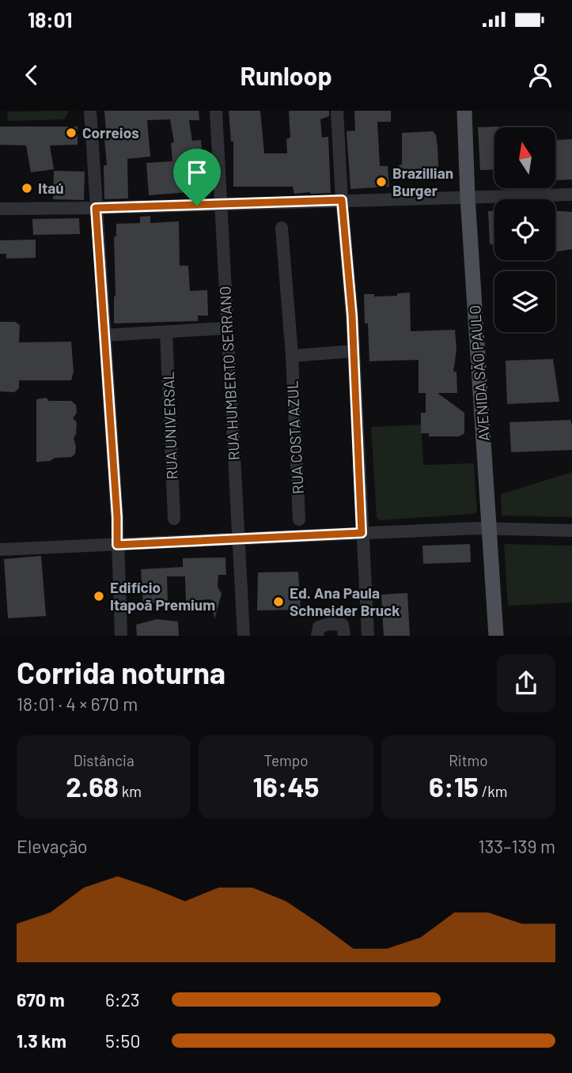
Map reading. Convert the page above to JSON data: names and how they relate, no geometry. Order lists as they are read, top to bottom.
{
  "streets": {
    "main road": ["AVENIDA SÃO PAULO"],
    "street": ["RUA HUMBERTO SERRANO", "RUA UNIVERSAL", "RUA COSTA AZUL"]
  },
  "places": [
    "Correios",
    "Brazillian Burger",
    "Itaú",
    "Edifício Itapoã Premium",
    "Ed. Ana Paula Schneider Bruck"
  ],
  "north": "top",
  "page": {
    "status": "18:01",
    "header": "Runloop",
    "heading": ["Corrida noturna", "18:01 · 4 × 670 m"],
    "stats": [
      ["Distância", "2.68 km"],
      ["Tempo", "16:45"],
      ["Ritmo", "6:15 /km"]
    ],
    "chart": ["Elevação", "133–139 m"],
    "list": [
      {
        "name": "670 m",
        "note": "6:23"
      },
      {
        "name": "1.3 km",
        "note": "5:50"
      }
    ]
  }
}
